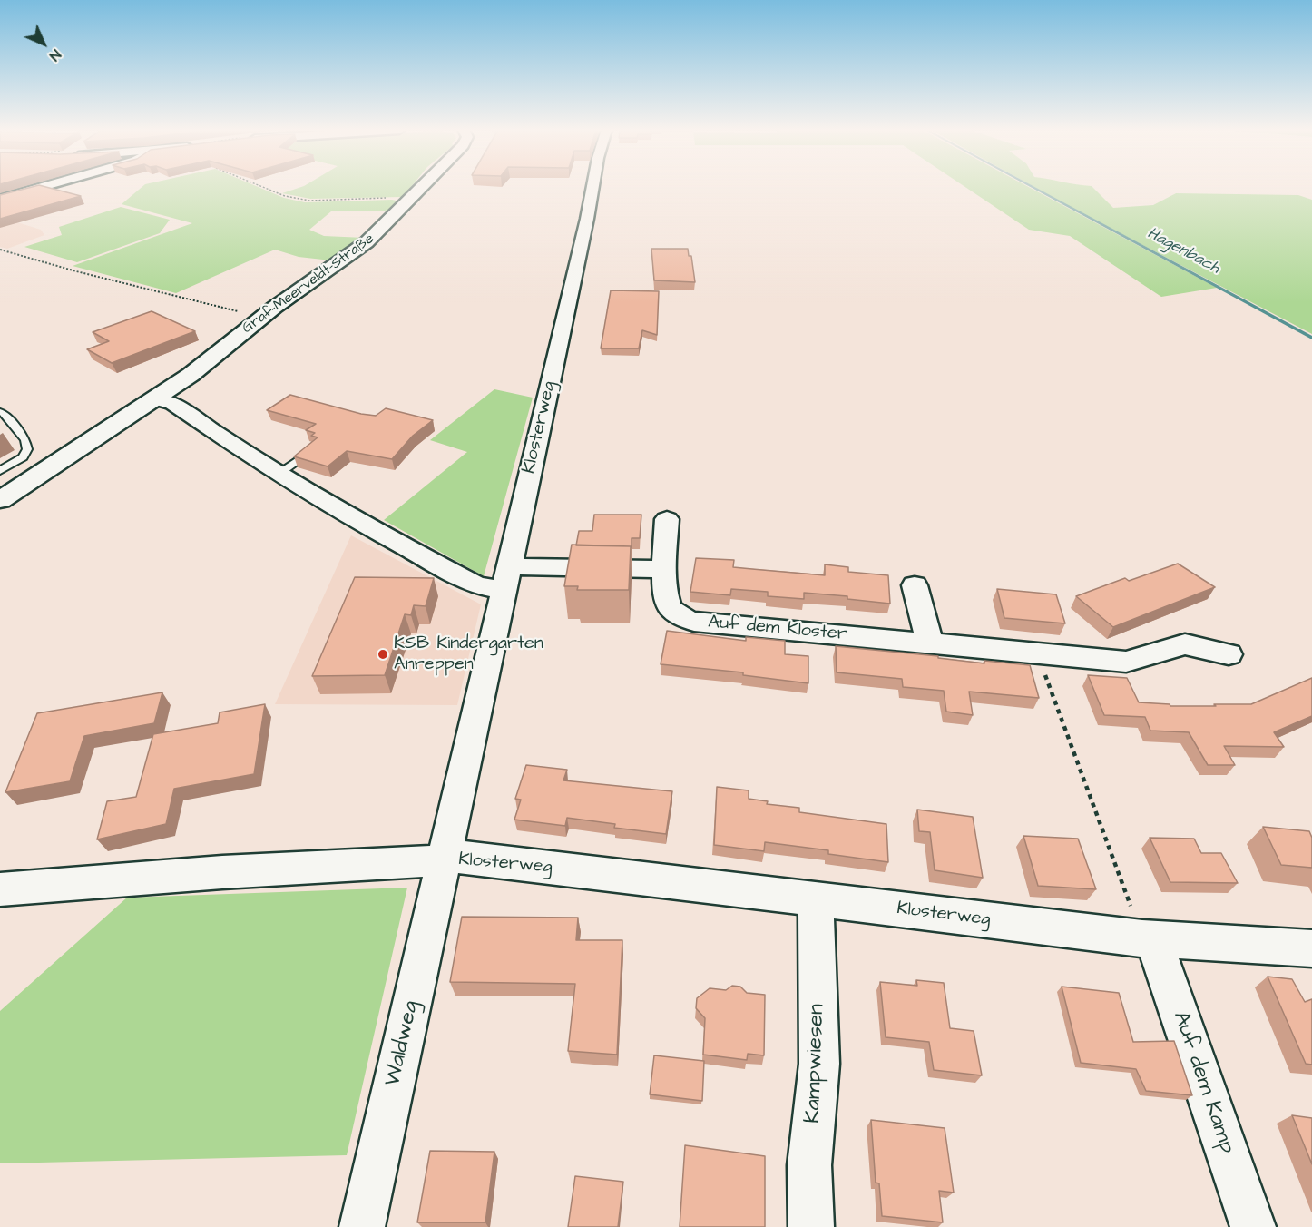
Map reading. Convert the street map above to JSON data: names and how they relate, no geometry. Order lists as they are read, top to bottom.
{
  "streets": {
    "main road": ["Graf-Meerveldt-Straße"],
    "street": [
      "Klosterweg",
      "Auf dem Kloster",
      "Waldweg",
      "Kampwiesen",
      "Auf dem Kamp"
    ]
  },
  "crossings": [
    ["Klosterweg", "Waldweg"],
    ["Klosterweg", "Kampwiesen"],
    ["Klosterweg", "Auf dem Kamp"]
  ],
  "water": ["Hagenbach"],
  "places": ["KSB Kindergarten Anreppen"],
  "north": "bottom right"
}
